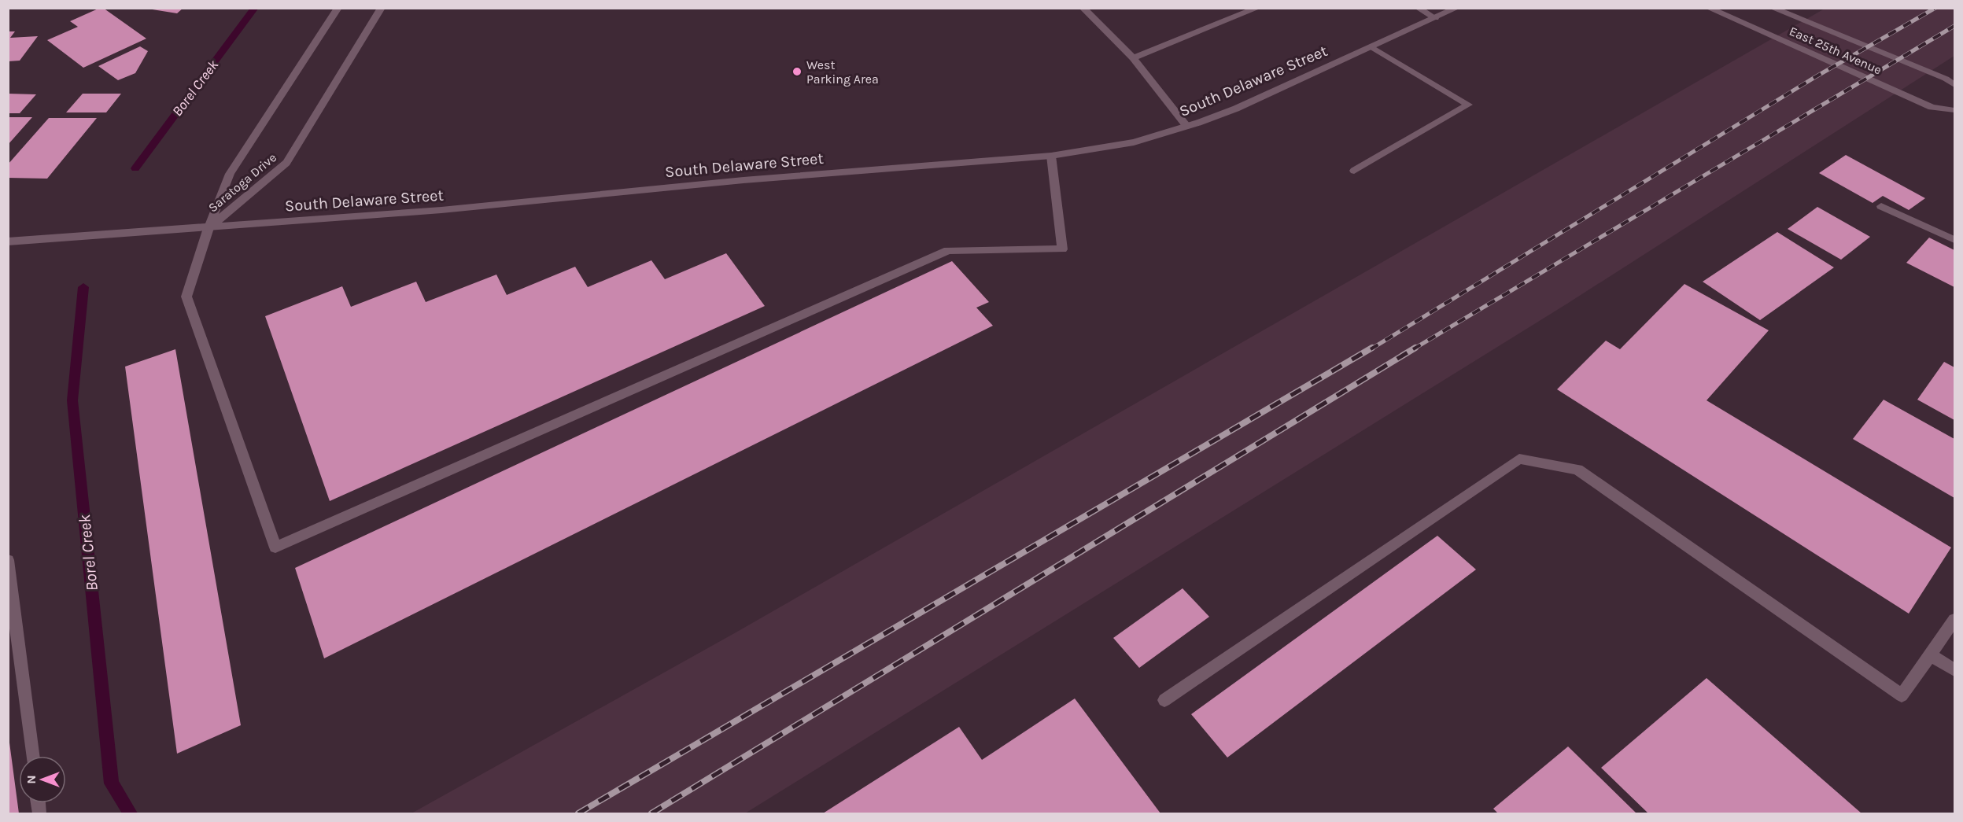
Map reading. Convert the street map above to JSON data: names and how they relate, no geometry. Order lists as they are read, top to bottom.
{
  "streets": {
    "main road": ["East 25th Avenue", "South Delaware Street", "Saratoga Drive"]
  },
  "crossings": [
    ["South Delaware Street", "Saratoga Drive"]
  ],
  "water": ["Borel Creek"],
  "places": ["West Parking Area"],
  "north": "left"
}
